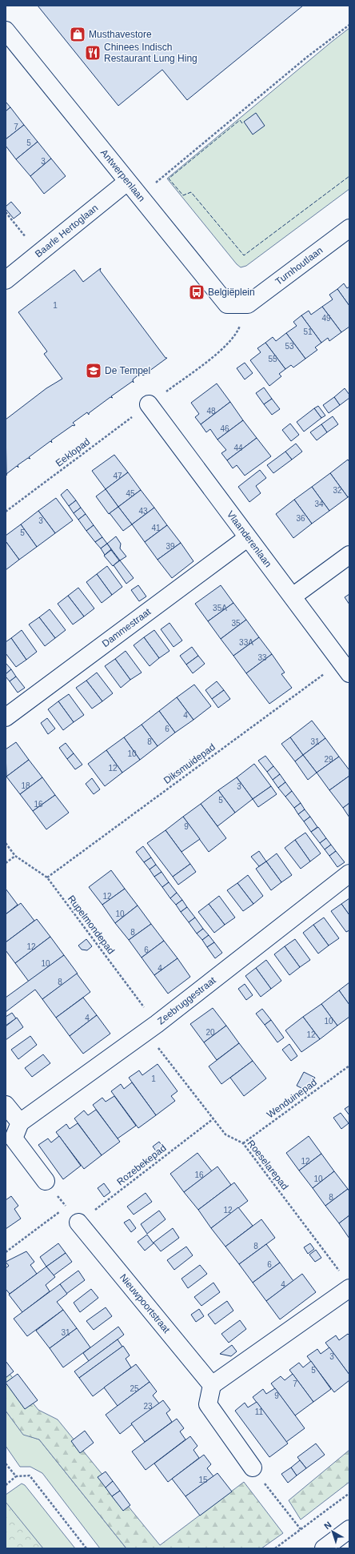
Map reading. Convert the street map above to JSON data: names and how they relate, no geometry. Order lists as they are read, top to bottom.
{
  "streets": {
    "street": [
      "Antwerpenlaan",
      "Baarle Hertoglaan",
      "Turnhoutlaan",
      "Vlaanderenlaan",
      "Dammestraat",
      "Zeebruggestraat",
      "Nieuwpoortstraat"
    ],
    "path": [
      "Eeklopad",
      "Diksmuidepad",
      "Rupelmondepad",
      "Wenduinepad",
      "Rozebekepad",
      "Roeselarepad"
    ]
  },
  "crossings": [
    ["Antwerpenlaan", "Baarle Hertoglaan"],
    ["Antwerpenlaan", "Turnhoutlaan"],
    ["Antwerpenlaan", "Eeklopad"],
    ["Turnhoutlaan", "Eeklopad"],
    ["Eeklopad", "Vlaanderenlaan"],
    ["Vlaanderenlaan", "Dammestraat"],
    ["Vlaanderenlaan", "Diksmuidepad"],
    ["Diksmuidepad", "Rupelmondepad"],
    ["Rupelmondepad", "Zeebruggestraat"],
    ["Rupelmondepad", "Roeselarepad"],
    ["Zeebruggestraat", "Roeselarepad"],
    ["Wenduinepad", "Roeselarepad"],
    ["Rozebekepad", "Roeselarepad"],
    ["Rozebekepad", "Nieuwpoortstraat"]
  ],
  "places": {
    "shop": ["Musthavestore"],
    "restaurant": ["Chinees Indisch Restaurant Lung Hing"],
    "bus stop": ["Belgiëplein"],
    "school or university": ["De Tempel"]
  },
  "house_numbers": [
    "7",
    "5",
    "3",
    "1",
    "49",
    "51",
    "53",
    "55",
    "48",
    "46",
    "44",
    "47",
    "32",
    "45",
    "34",
    "43",
    "36",
    "3",
    "41",
    "5",
    "39",
    "35A",
    "35",
    "33A",
    "33",
    "4",
    "6",
    "8",
    "31",
    "10",
    "29",
    "12",
    "18",
    "3",
    "5",
    "16",
    "9",
    "12",
    "10",
    "8",
    "12",
    "6",
    "10",
    "4",
    "8",
    "4",
    "10",
    "20",
    "12",
    "1",
    "12",
    "16",
    "10",
    "8",
    "12",
    "8",
    "6",
    "4",
    "31",
    "3",
    "5",
    "7",
    "25",
    "9",
    "23",
    "11",
    "15"
  ],
  "north": "top left"
}
